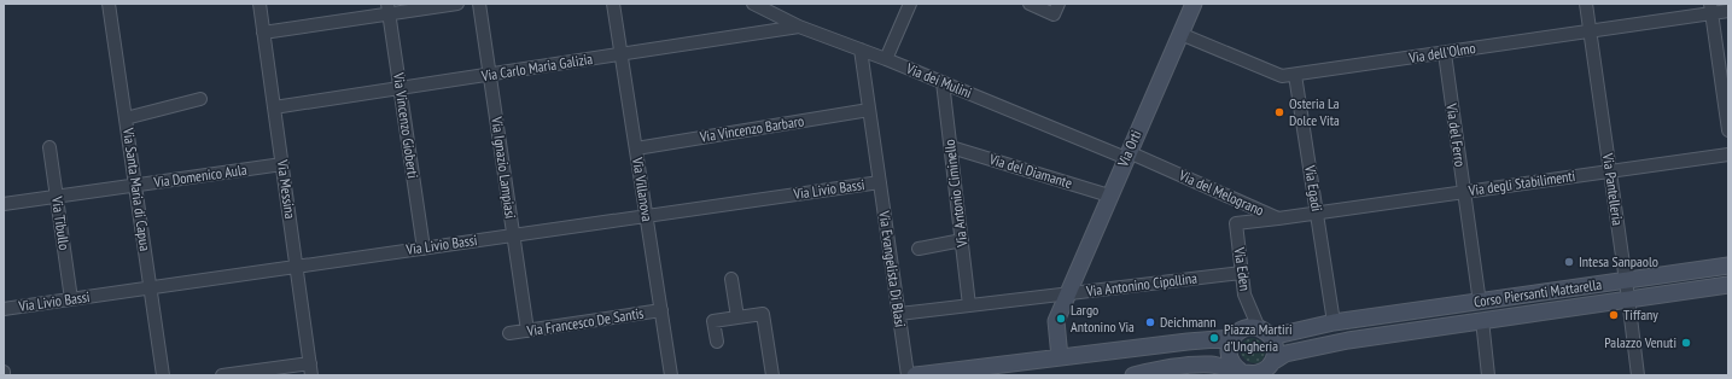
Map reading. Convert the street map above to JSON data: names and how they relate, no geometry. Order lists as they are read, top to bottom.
{
  "streets": {
    "main road": ["Via Orti", "Corso Piersanti Mattarella"],
    "street": [
      "Via dell'Olmo",
      "Via Carlo Maria Galizia",
      "Via dei Mulini",
      "Via Vincenzo Gioberti",
      "Via Vincenzo Barbaro",
      "Via del Ferro",
      "Via Ignazio Lampiasi",
      "Via del Diamante",
      "Via Domenico Aula",
      "Via degli Stabilimenti",
      "Via Egadi",
      "Via Santa Maria di Capua",
      "Via Messina",
      "Via Villanova",
      "Via Livio Bassi",
      "Via Pantelleria",
      "Via Antonio Ciminello",
      "Via del Melograno",
      "Via Tibullo",
      "Via Evangelista Di Blasi",
      "Via Eden",
      "Via Antonino Cipollina",
      "Via Francesco De Santis"
    ]
  },
  "crossings": [
    ["Via dell'Olmo", "Via del Ferro"],
    ["Via dell'Olmo", "Via Orti"],
    ["Via dell'Olmo", "Via Egadi"],
    ["Via dell'Olmo", "Via Pantelleria"],
    ["Via Carlo Maria Galizia", "Via dei Mulini"],
    ["Via Carlo Maria Galizia", "Via Vincenzo Gioberti"],
    ["Via Carlo Maria Galizia", "Via Ignazio Lampiasi"],
    ["Via Carlo Maria Galizia", "Via Messina"],
    ["Via Carlo Maria Galizia", "Via Villanova"],
    ["Via dei Mulini", "Via Orti"],
    ["Via dei Mulini", "Via Antonio Ciminello"],
    ["Via dei Mulini", "Via del Melograno"],
    ["Via dei Mulini", "Via Evangelista Di Blasi"],
    ["Via Vincenzo Gioberti", "Via Livio Bassi"],
    ["Via Vincenzo Barbaro", "Via Villanova"],
    ["Via Vincenzo Barbaro", "Via Evangelista Di Blasi"],
    ["Via del Ferro", "Via degli Stabilimenti"],
    ["Via del Ferro", "Corso Piersanti Mattarella"],
    ["Via Orti", "Via del Diamante"],
    ["Via Orti", "Via del Melograno"],
    ["Via Orti", "Via Antonino Cipollina"],
    ["Via Ignazio Lampiasi", "Via Livio Bassi"],
    ["Via Ignazio Lampiasi", "Via Francesco De Santis"],
    ["Via del Diamante", "Via Antonio Ciminello"],
    ["Via Domenico Aula", "Via Santa Maria di Capua"],
    ["Via Domenico Aula", "Via Messina"],
    ["Via Domenico Aula", "Via Tibullo"],
    ["Via degli Stabilimenti", "Via Egadi"],
    ["Via degli Stabilimenti", "Via Pantelleria"],
    ["Via degli Stabilimenti", "Via del Melograno"],
    ["Via Egadi", "Via del Melograno"],
    ["Via Egadi", "Corso Piersanti Mattarella"],
    ["Via Santa Maria di Capua", "Via Livio Bassi"],
    ["Via Messina", "Via Livio Bassi"],
    ["Via Villanova", "Via Livio Bassi"],
    ["Via Villanova", "Via Francesco De Santis"],
    ["Via Livio Bassi", "Via Tibullo"],
    ["Via Livio Bassi", "Via Evangelista Di Blasi"],
    ["Via Pantelleria", "Corso Piersanti Mattarella"],
    ["Via Antonio Ciminello", "Via Antonino Cipollina"],
    ["Via del Melograno", "Via Eden"],
    ["Via Evangelista Di Blasi", "Via Antonino Cipollina"],
    ["Via Eden", "Via Antonino Cipollina"],
    ["Via Eden", "Corso Piersanti Mattarella"]
  ],
  "places": [
    "Osteria La Dolce Vita",
    "Intesa Sanpaolo",
    "Tiffany",
    "Largo Antonino Via",
    "Deichmann",
    "Piazza Martiri d'Ungheria",
    "Palazzo Venuti"
  ]
}
